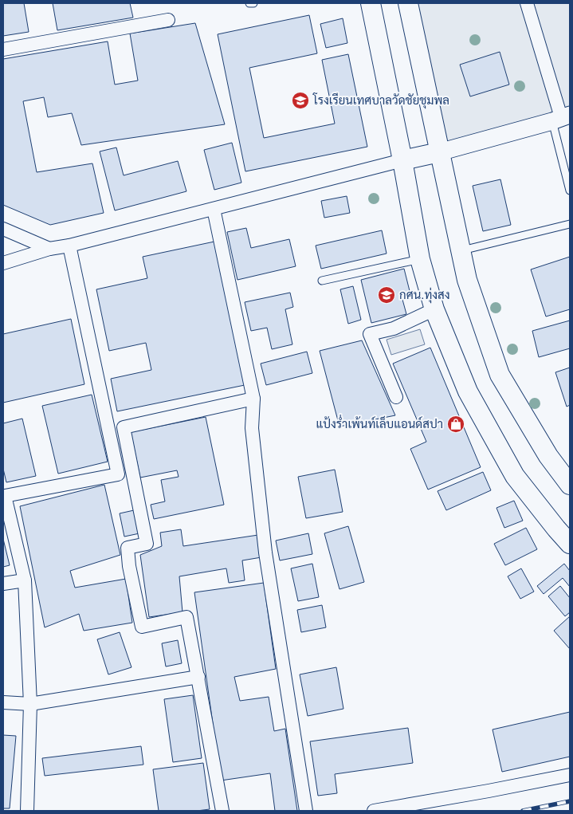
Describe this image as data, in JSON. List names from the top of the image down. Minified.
{"places":{"school or university":["โรงเรียนเทศบาลวัดชัยชุมพล","กศน.ทุ่งสง"],"shop":["แป้งร่ำเพ้นท์เล็บแอนด์สปา"]}}
